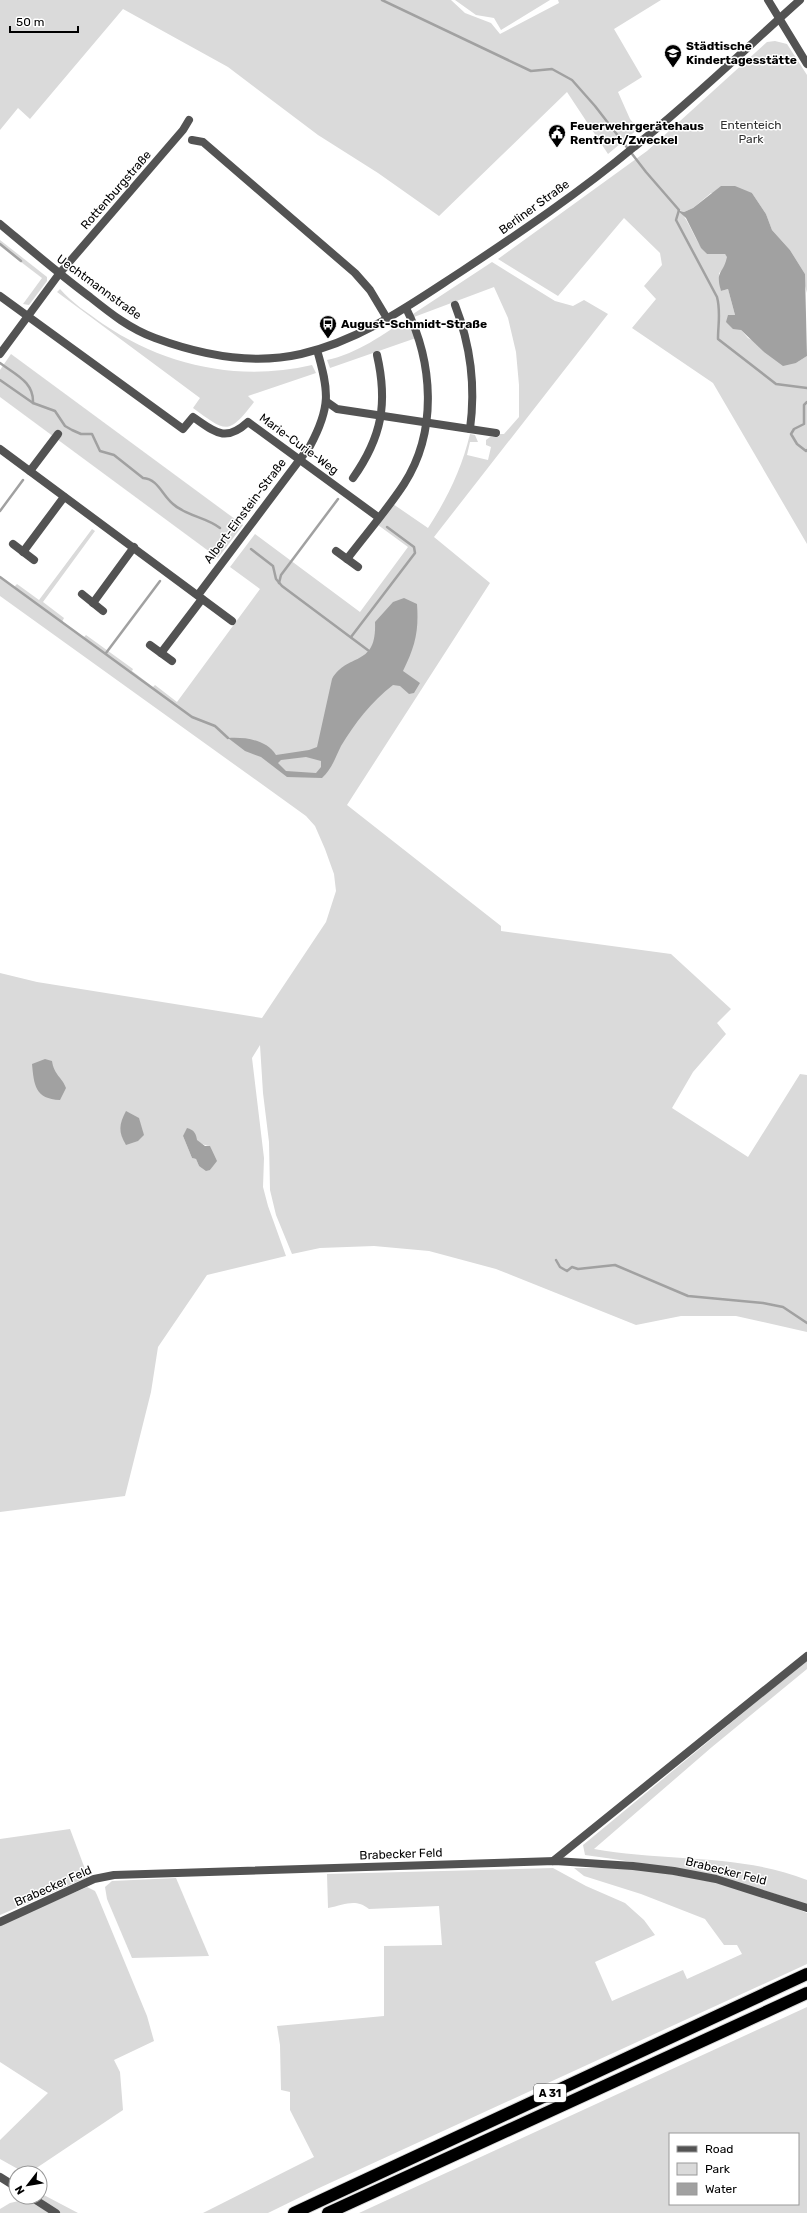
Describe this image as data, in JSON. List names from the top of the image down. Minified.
{"streets":{"highway":["A 31"],"street":["Rottenburgstraße","Berliner Straße","Uechtmannstraße","Marie-Curie-Weg","Albert-Einstein-Straße","Brabecker Feld"]},"crossings":[["Rottenburgstraße","Uechtmannstraße"],["Berliner Straße","Uechtmannstraße"],["Berliner Straße","Albert-Einstein-Straße"],["Marie-Curie-Weg","Albert-Einstein-Straße"]],"parks":["Ententeich Park"],"places":{"school or university":["Städtische Kindertagesstätte"],"public building":["Feuerwehrgerätehaus Rentfort/Zweckel"],"bus stop":["August-Schmidt-Straße"]},"legend":["Road","Park","Water"],"scale_bar":"50 m","north":"bottom left"}
